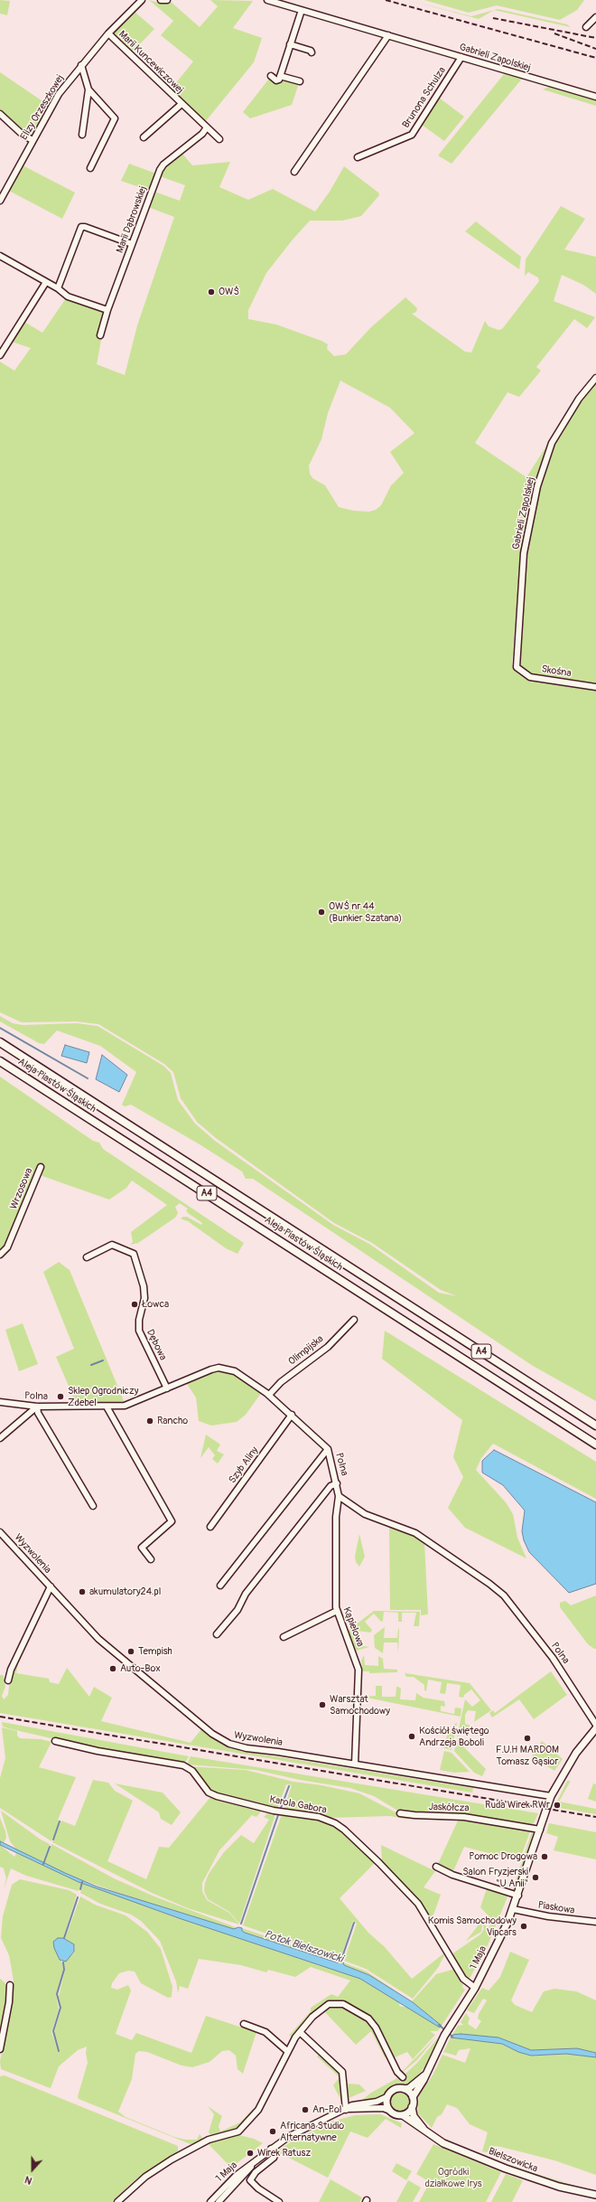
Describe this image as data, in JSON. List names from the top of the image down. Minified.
{"streets":{"highway":["Aleja Piastów Śląskich","A4"],"main road":["1 Maja","Bielszowicka"],"street":["Gabrieli Zapolskiej","Marii Kuncewiczowej","Brunona Schulza","Elizy Orzeszkowej","Marii Dąbrowskiej","Skośna","Wrzosowa","Dębowa","Olimpijska","Polna","Szyb Aliny","Wyzwolenia","Kąpielowa","Karola Gabora","Jaskółcza","Piaskowa"]},"crossings":[["Gabrieli Zapolskiej","Brunona Schulza"],["Gabrieli Zapolskiej","Skośna"],["Marii Kuncewiczowej","Elizy Orzeszkowej"],["Marii Kuncewiczowej","Marii Dąbrowskiej"],["Dębowa","Polna"],["Olimpijska","Polna"],["Polna","Szyb Aliny"],["Polna","Kąpielowa"],["Wyzwolenia","Kąpielowa"],["Wyzwolenia","1 Maja"],["Karola Gabora","1 Maja"],["Jaskółcza","1 Maja"],["Piaskowa","1 Maja"],["1 Maja","Bielszowicka"]],"water":["Potok Bielszowicki"],"parks":["Ogródki działkowe Irys"],"places":["OWŚ","OWŚ nr 44 (Bunkier Szatana)","Łowca","Sklep Ogrodniczy Zdebel","Rancho","akumulatory24.pl","Tempish","Auto-Box","Warsztat Samochodowy","Kościół świętego Andrzeja Boboli","F.U.H MARDOM Tomasz Gąsior","Ruda Wirek RWr","Pomoc Drogowa","Salon Fryzjerski \"U Anii\"","Komis Samochodowy Vipcars","An-Pol","Africana Studio Alternatywne","Wirek Ratusz"],"north":"bottom"}
